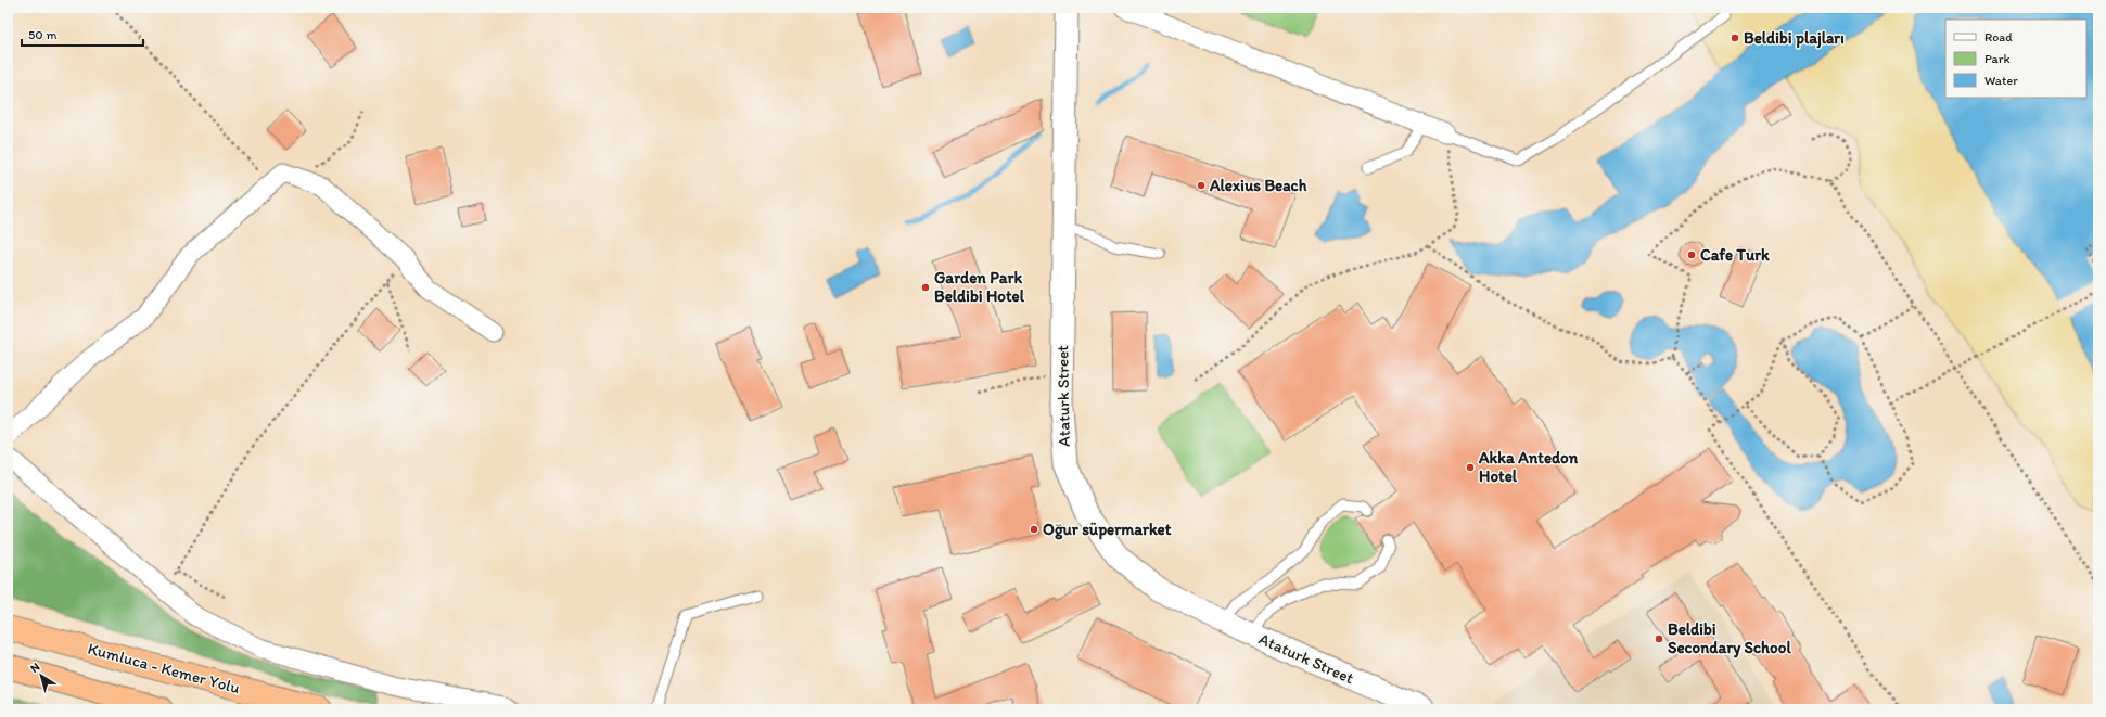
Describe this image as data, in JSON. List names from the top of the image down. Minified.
{"streets":{"highway":["Kumluca - Kemer Yolu"],"street":["Ataturk Street"]},"places":["Beldibi plajları","Alexius Beach","Cafe Turk","Garden Park Beldibi Hotel","Akka Antedon Hotel","Oğur süpermarket","Beldibi Secondary School"],"legend":["Road","Park","Water"],"scale_bar":"50 m","north":"top left"}
